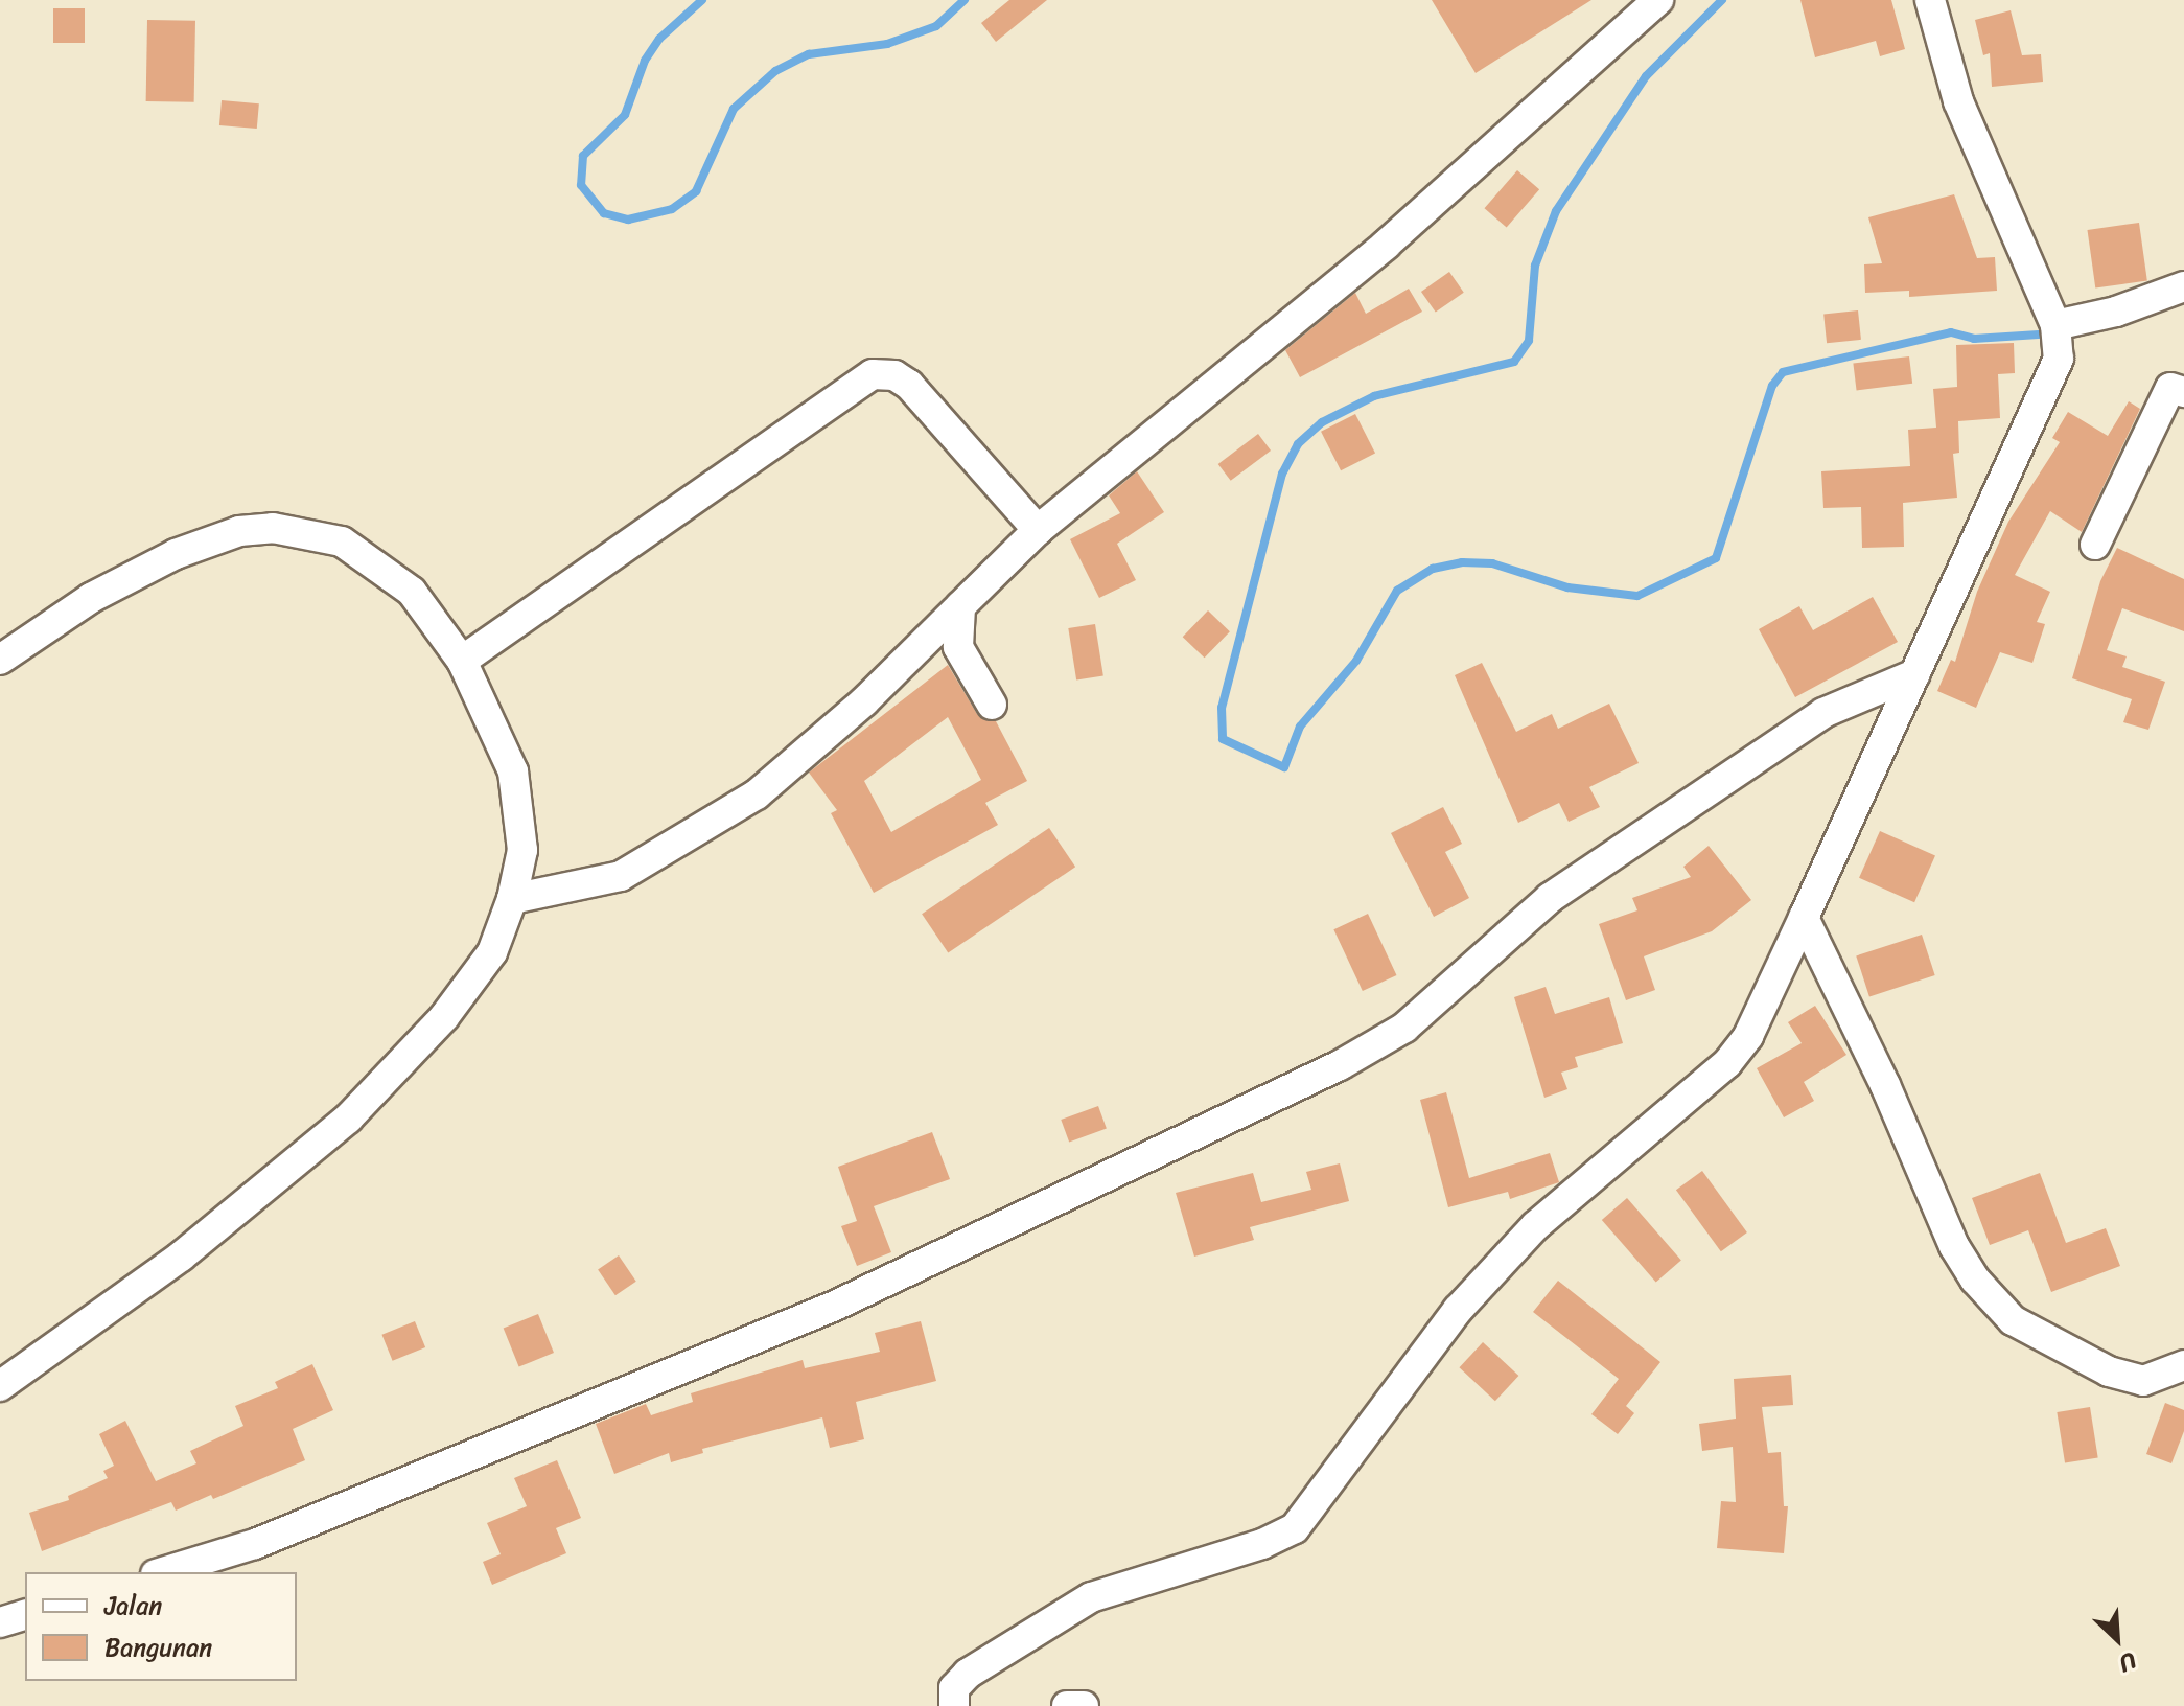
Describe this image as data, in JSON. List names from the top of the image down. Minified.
{"legend":["Jalan","Bangunan"],"north":"bottom right"}
